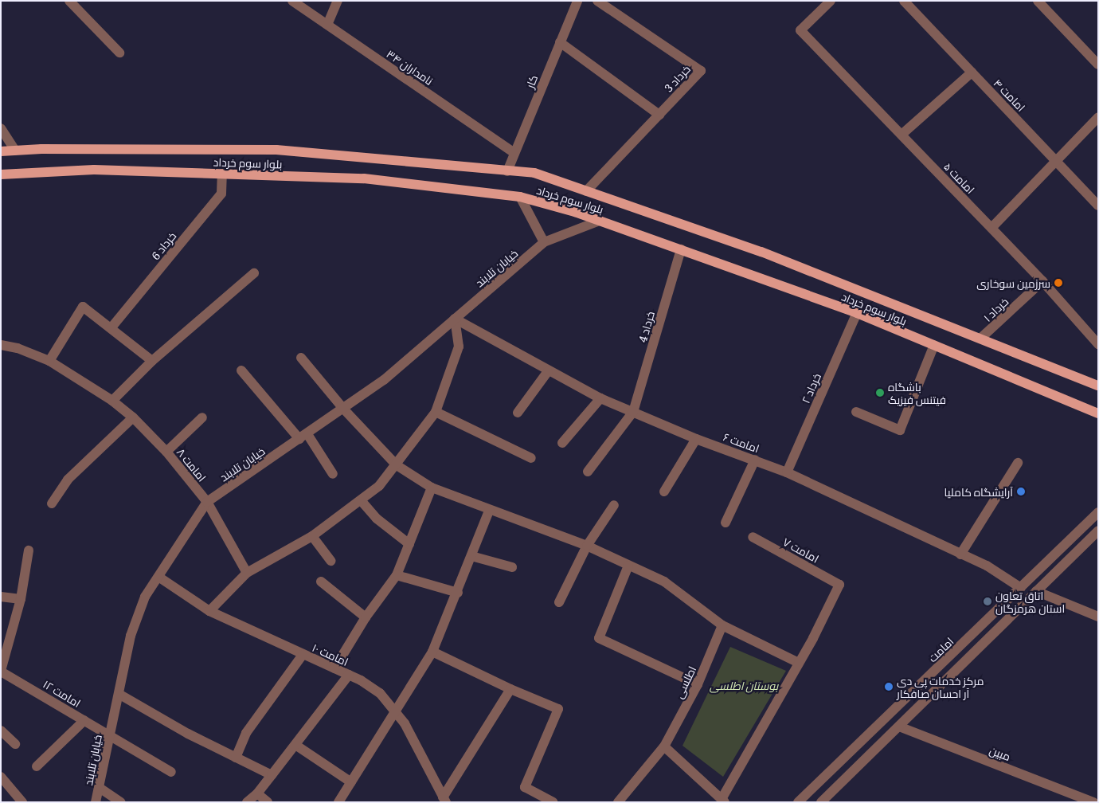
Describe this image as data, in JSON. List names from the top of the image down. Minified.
{"streets":{"main road":["بلوار سوم خرداد"],"street":["نامداران ۳۴","خرداد 3","کار","امامت ۴","امامت ۵","خرداد 6","خیابان تلابند","خرداد ۱","خرداد 4","خرداد ۲","امامت ۶","امامت ۸","امامت ۷","امامت","امامت ۱۰","اطلسی","امامت ۱۲","مبین"]},"crossings":[["نامداران ۳۴","کار"],["خرداد 3","بلوار سوم خرداد"],["کار","بلوار سوم خرداد"],["بلوار سوم خرداد","خرداد 6"],["بلوار سوم خرداد","خیابان تلابند"],["بلوار سوم خرداد","خرداد ۱"],["بلوار سوم خرداد","خرداد 4"],["بلوار سوم خرداد","خرداد ۲"],["امامت ۵","خرداد ۱"],["خیابان تلابند","امامت ۶"],["خیابان تلابند","امامت ۸"],["خیابان تلابند","امامت ۱۰"],["خیابان تلابند","امامت ۱۲"],["خرداد 4","امامت ۶"],["خرداد ۲","امامت ۶"],["امامت ۶","امامت"]],"parks":["بوستان اطلسی"],"places":["سرزمین سوخاری","باشگاه فیتنس فیزیک","آرایشگاه کاملیا","اتاق تعاون استان هرمزگان","مرکز خدمات پی دی آر احسان صافکار"]}
